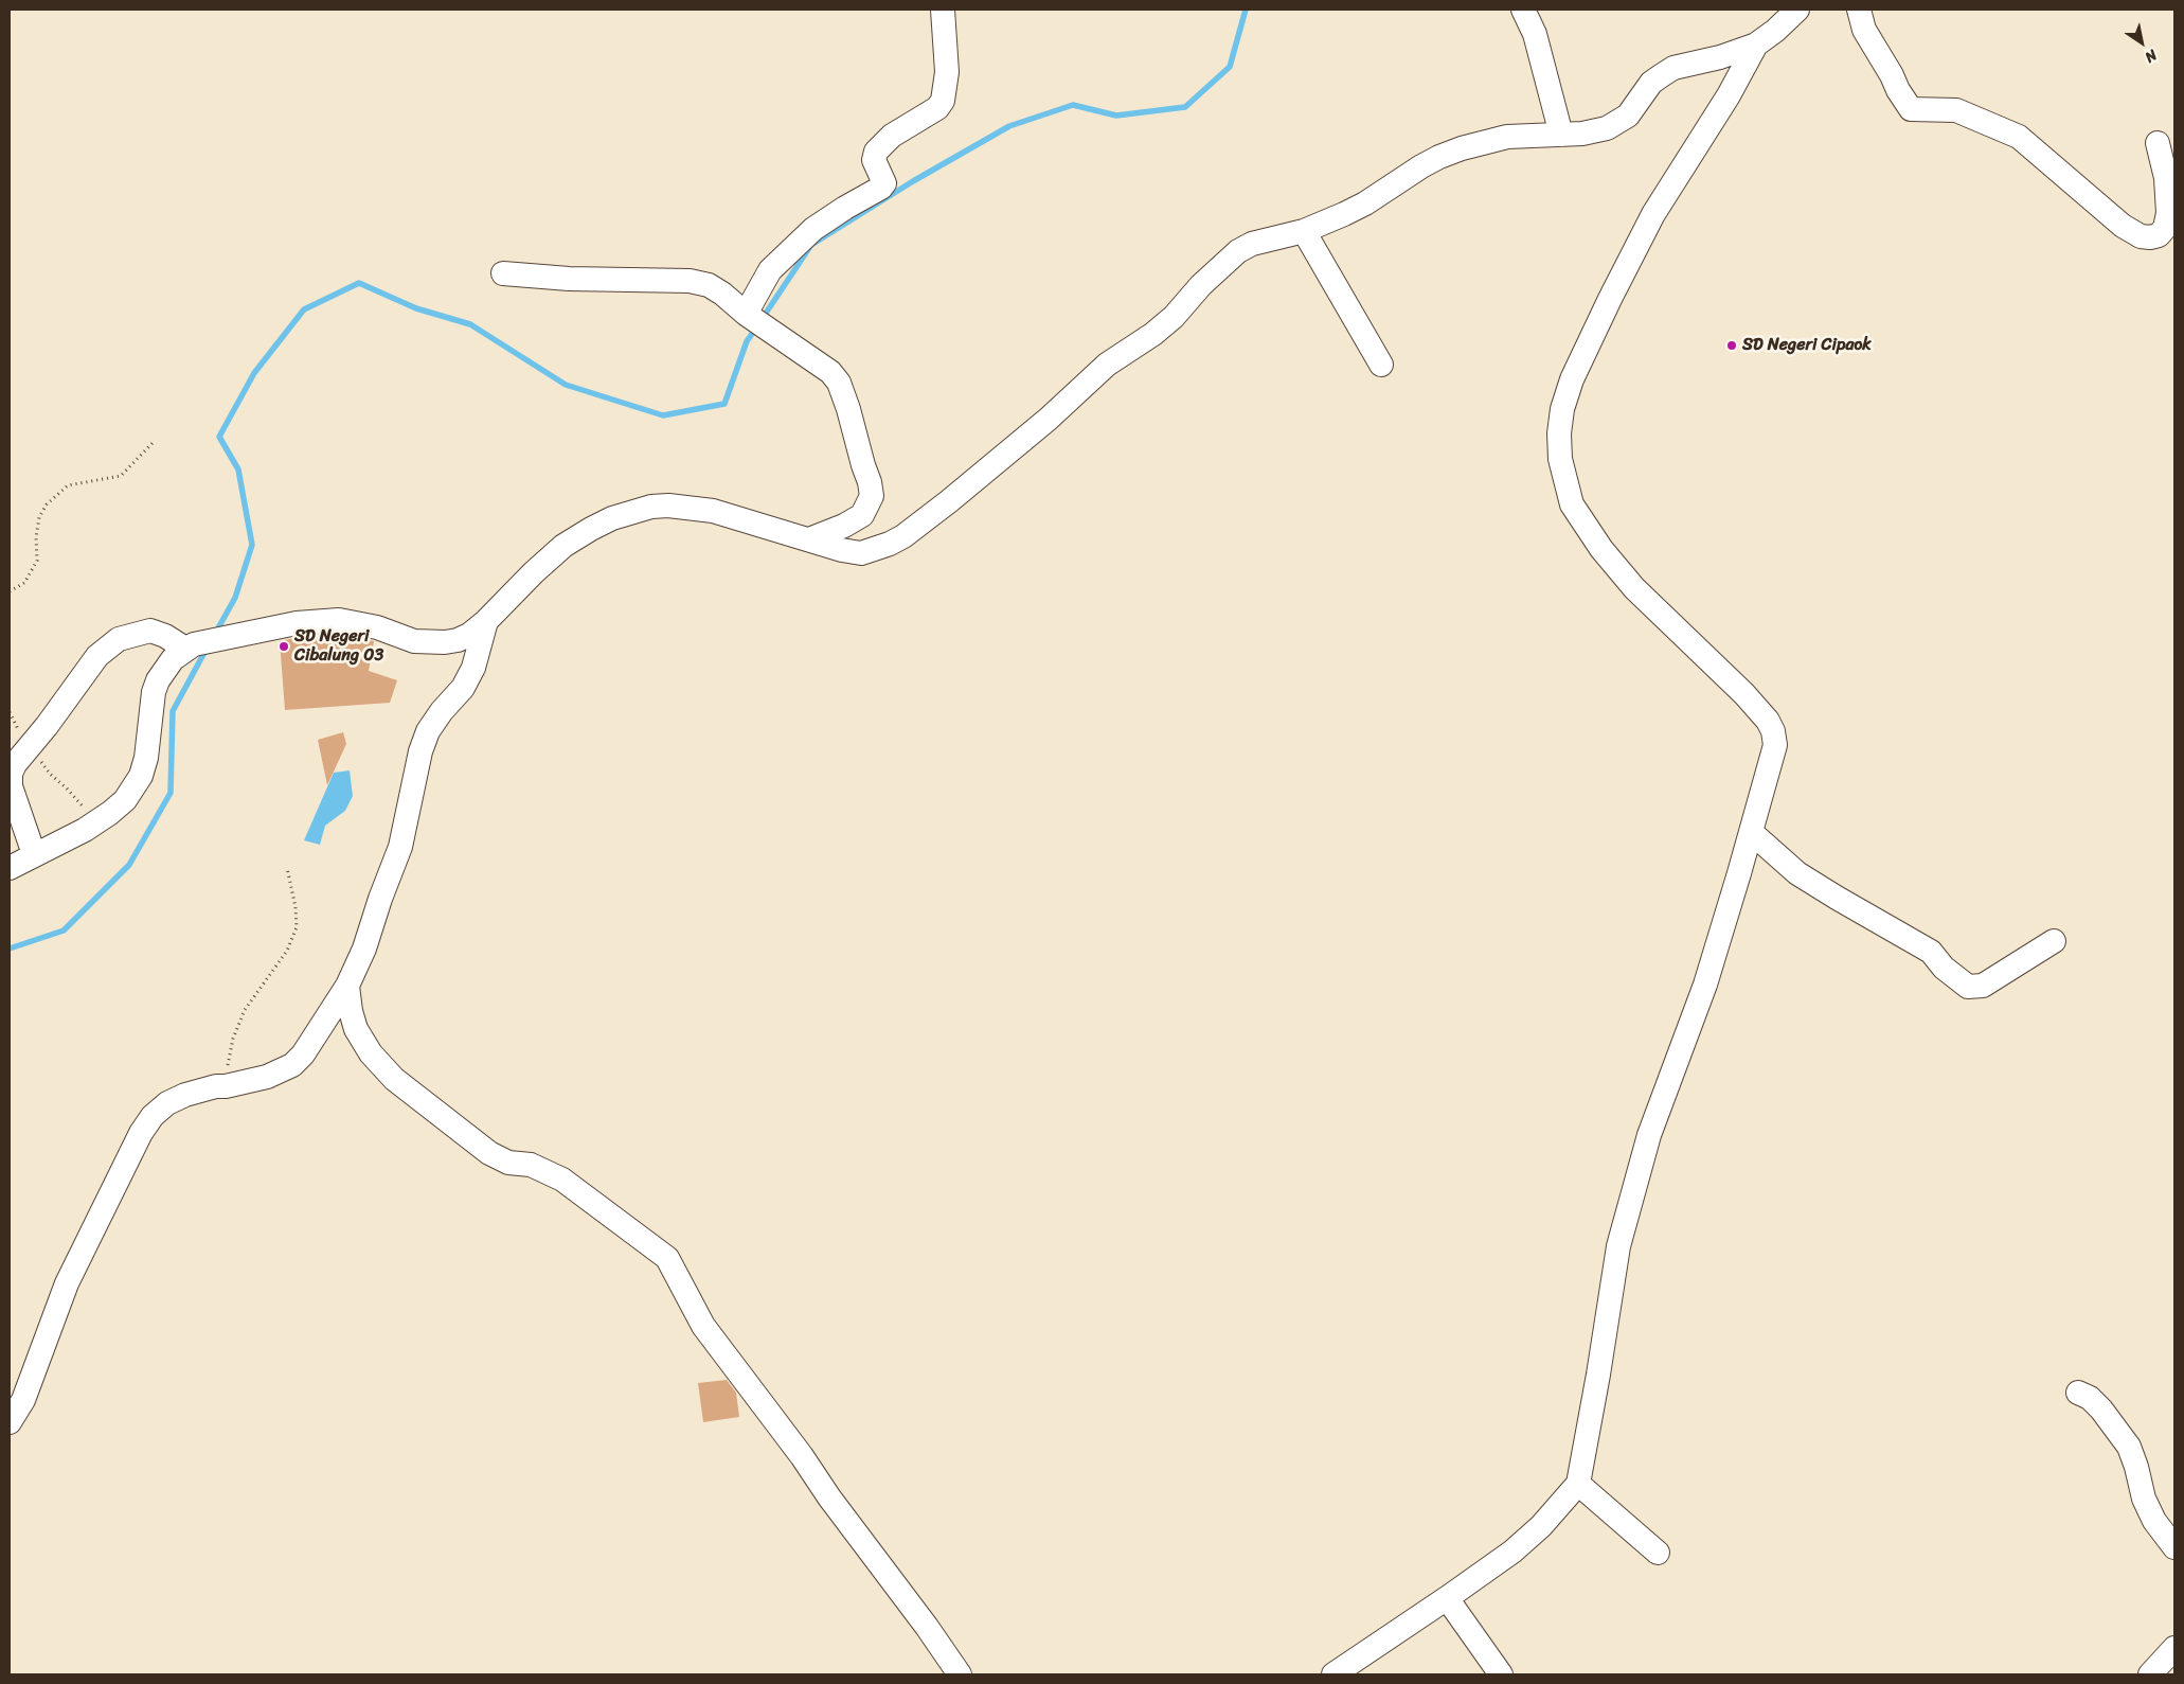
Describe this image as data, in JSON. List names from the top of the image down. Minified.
{"places":["SD Negeri Cipaok","SD Negeri Cibalung 03"],"north":"bottom right"}
